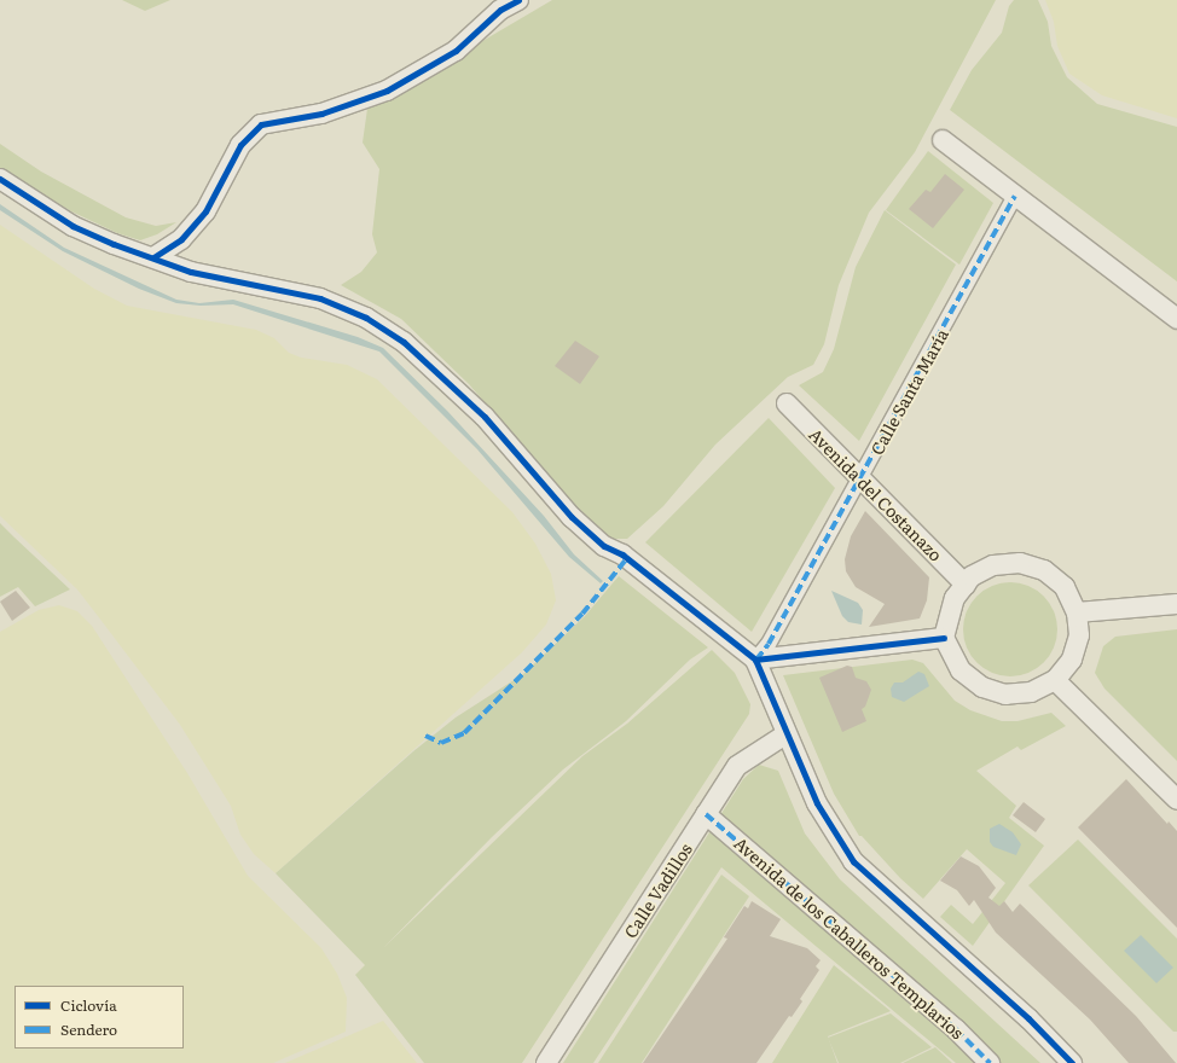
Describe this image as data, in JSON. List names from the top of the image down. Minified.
{"streets":{"street":["Calle Santa María","Avenida del Costanazo","Calle Vadillos","Avenida de los Caballeros Templarios"]},"crossings":[["Calle Santa María","Avenida del Costanazo"],["Calle Vadillos","Avenida de los Caballeros Templarios"]],"legend":["Ciclovía","Sendero"]}
